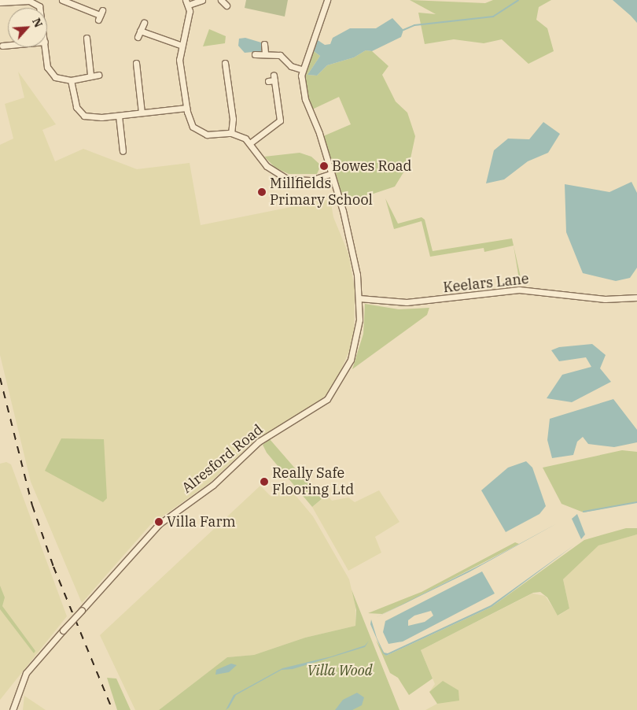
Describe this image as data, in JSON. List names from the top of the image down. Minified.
{"streets":{"street":["Keelars Lane","Alresford Road"]},"crossings":[["Keelars Lane","Alresford Road"]],"parks":["Villa Wood"],"places":["Bowes Road","Millfields Primary School","Really Safe Flooring Ltd","Villa Farm"],"north":"top right"}
